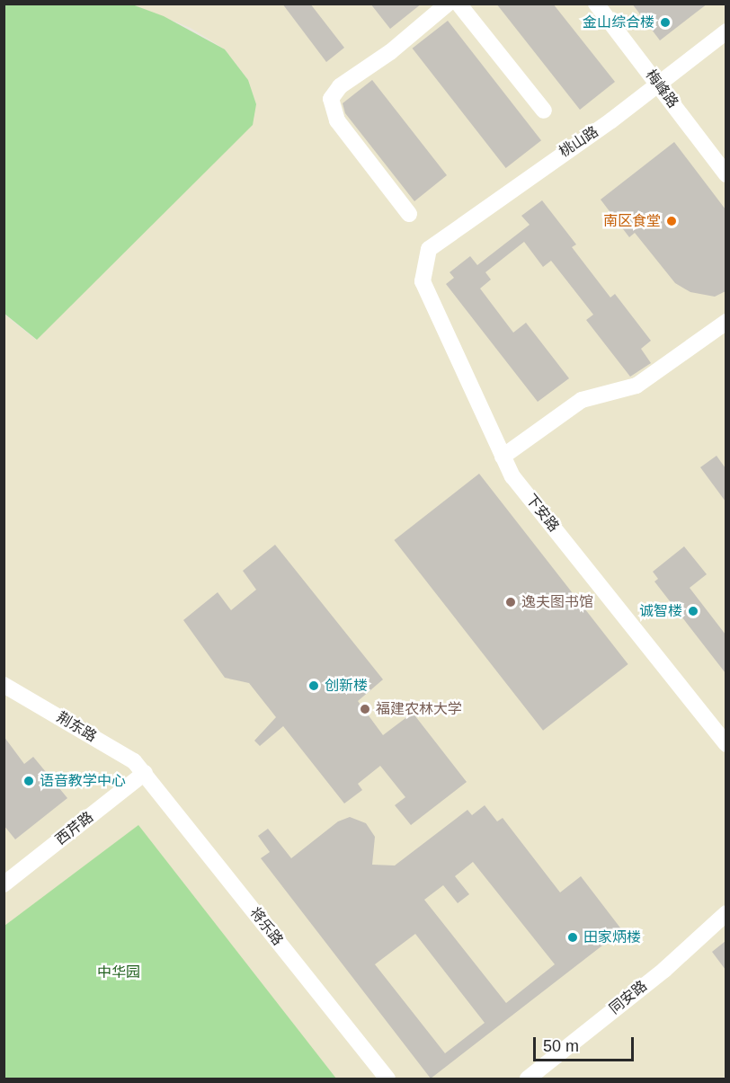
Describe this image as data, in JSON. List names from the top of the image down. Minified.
{"streets":{"street":["梅峰路","桃山路","下安路","荆东路","西芹路","将乐路","同安路"]},"crossings":[["梅峰路","桃山路"],["桃山路","下安路"],["荆东路","西芹路"],["荆东路","将乐路"],["西芹路","将乐路"]],"parks":["中华园"],"places":["金山综合楼","南区食堂","逸夫图书馆","诚智楼","创新楼","福建农林大学","语音教学中心","田家炳楼"],"scale_bar":"50 m"}
